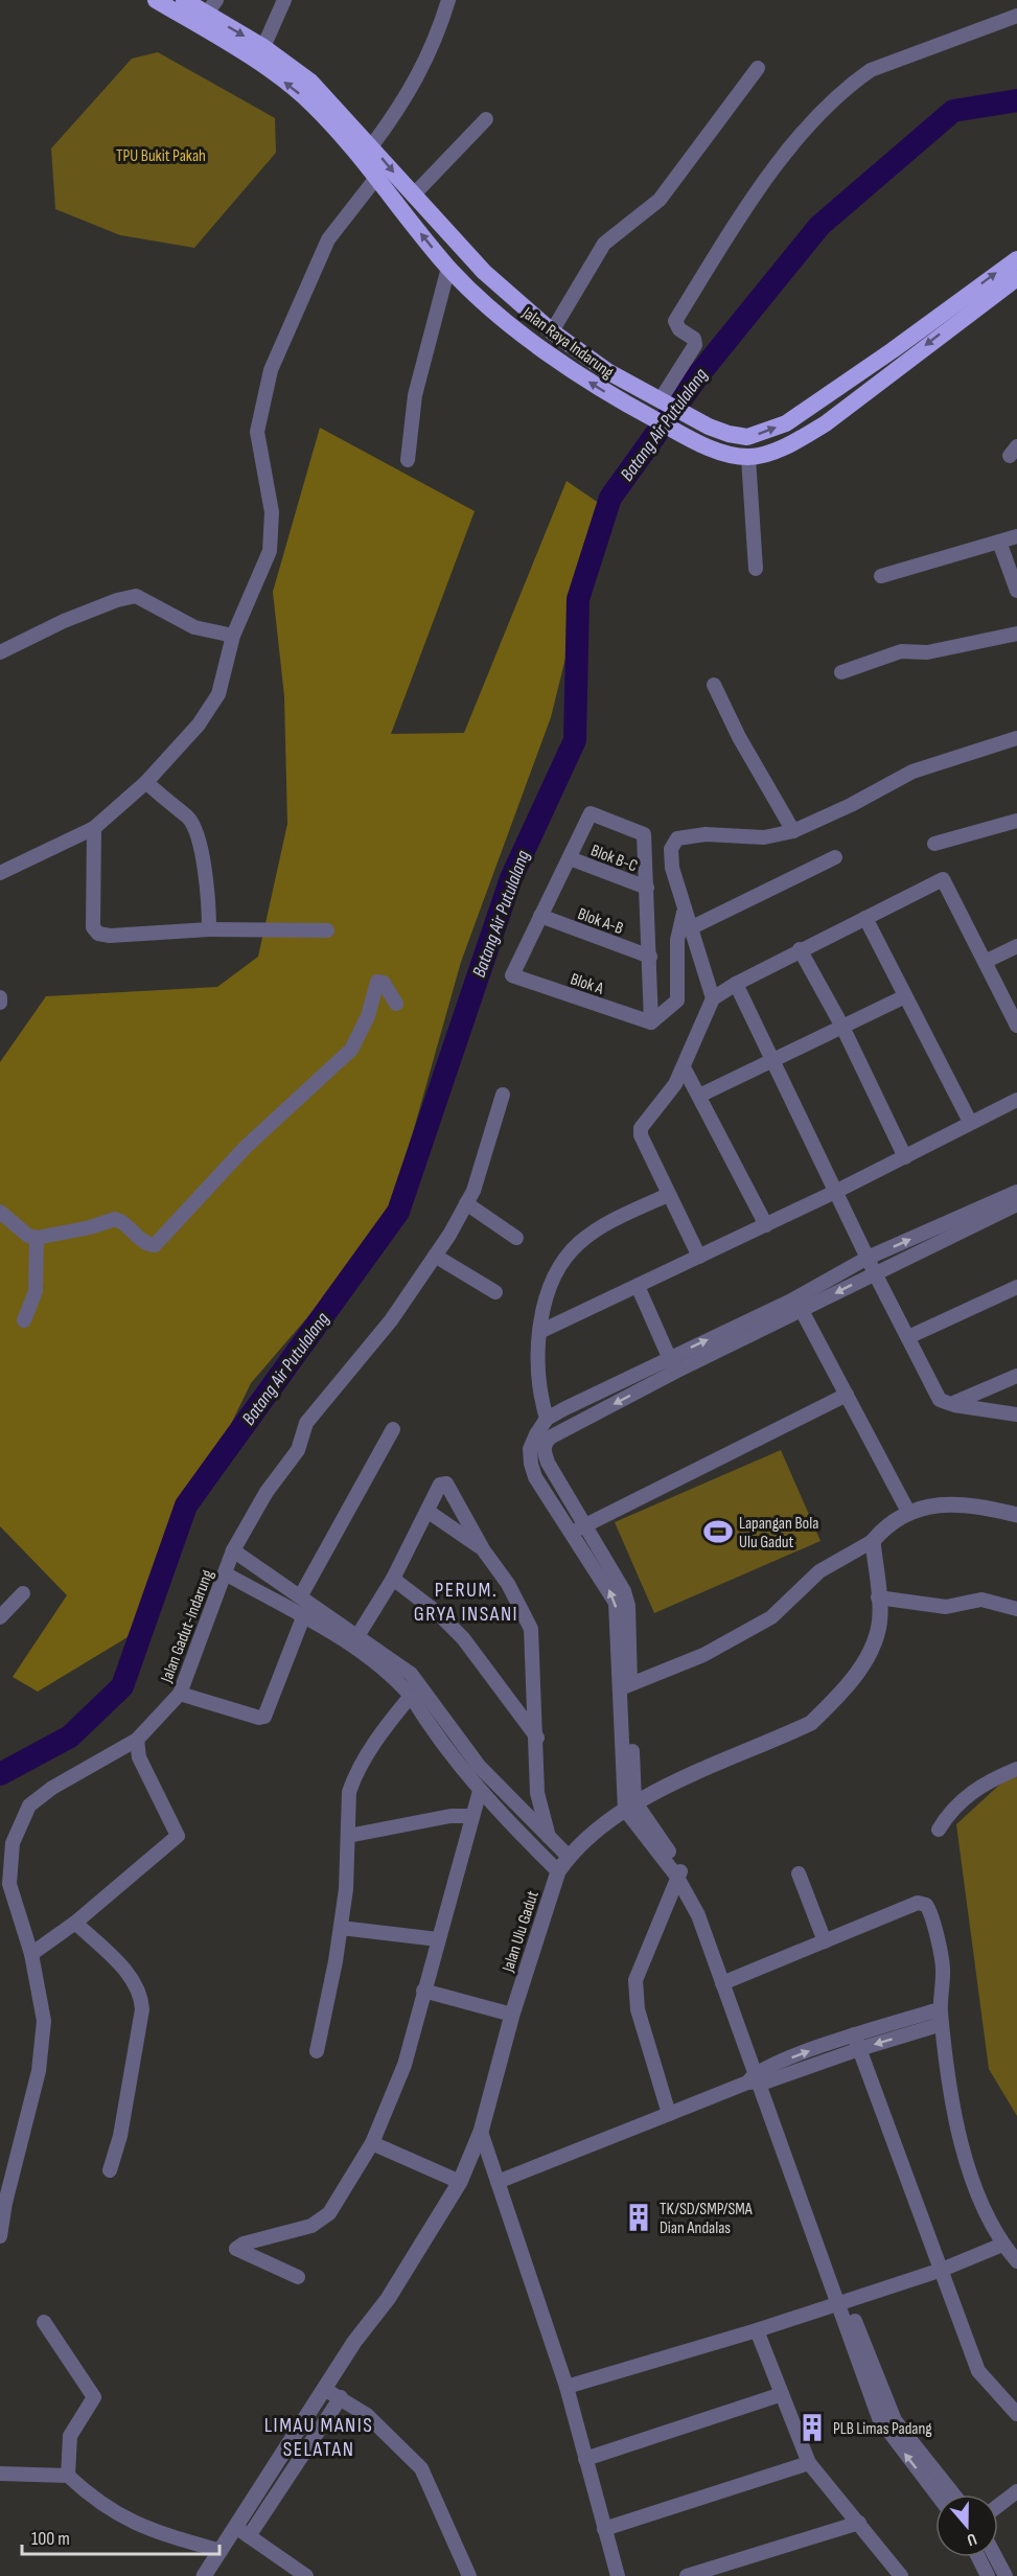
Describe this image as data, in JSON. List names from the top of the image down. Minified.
{"streets":{"highway":["Jalan Raya Indarung"],"street":["Blok B-C","Blok A-B","Blok A","Jalan Gadut-Indarung","Jalan Ulu Gadut"]},"crossings":[["Blok A-B","Blok A"]],"districts":["PERUM. GRYA INSANI","LIMAU MANIS SELATAN"],"water":["Batang Air Putulalang"],"parks":["TPU Bukit Pakah"],"places":{"sports":["Lapangan Bola Ulu Gadut"],"building":["TK/SD/SMP/SMA Dian Andalas","PLB Limas Padang"]},"scale_bar":"100 m","north":"bottom"}
